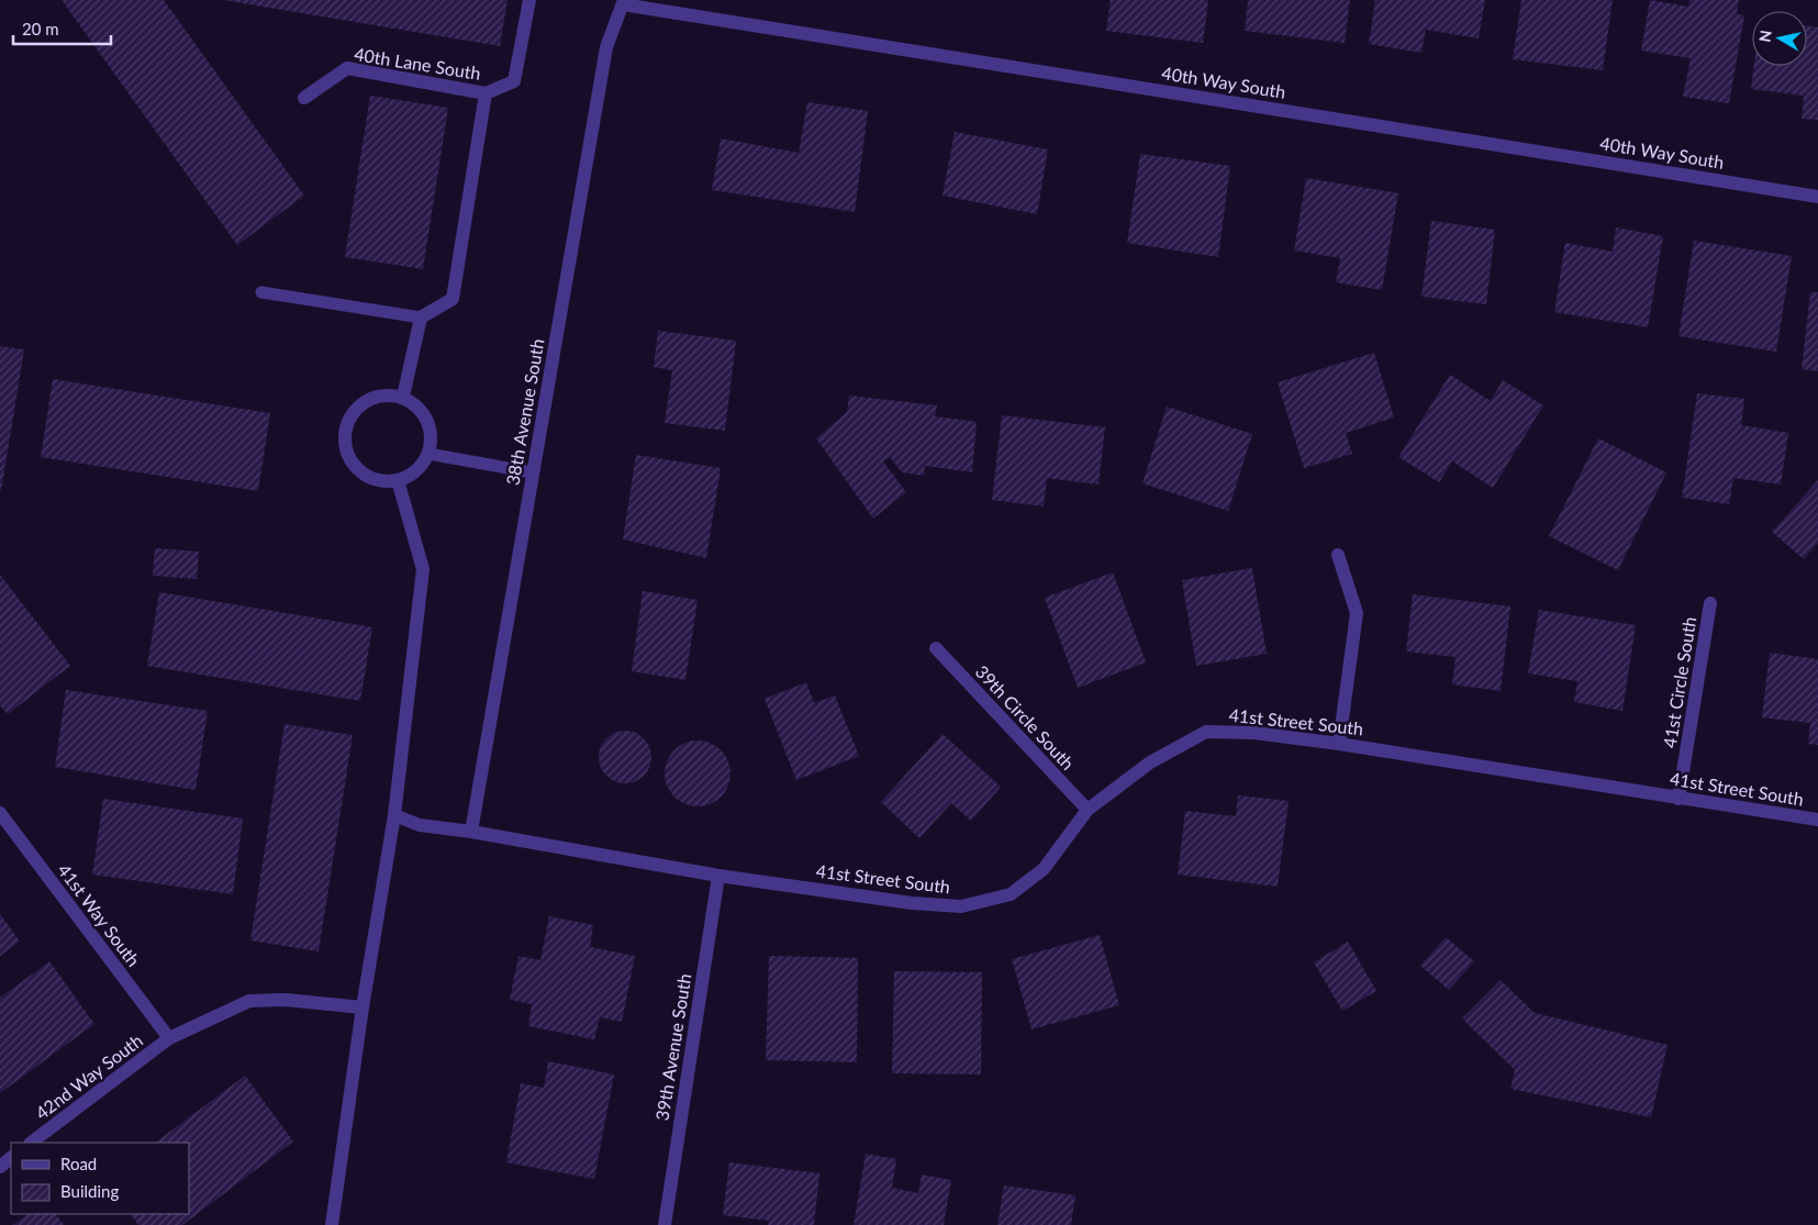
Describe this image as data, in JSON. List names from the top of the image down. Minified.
{"streets":{"street":["40th Lane South","40th Way South","38th Avenue South","41st Circle South","39th Circle South","41st Street South","41st Way South","39th Avenue South","42nd Way South"]},"crossings":[["40th Way South","38th Avenue South"],["38th Avenue South","41st Street South"],["41st Circle South","41st Street South"],["39th Circle South","41st Street South"],["41st Street South","39th Avenue South"],["41st Way South","42nd Way South"]],"legend":["Road","Building"],"scale_bar":"20 m","north":"left"}
